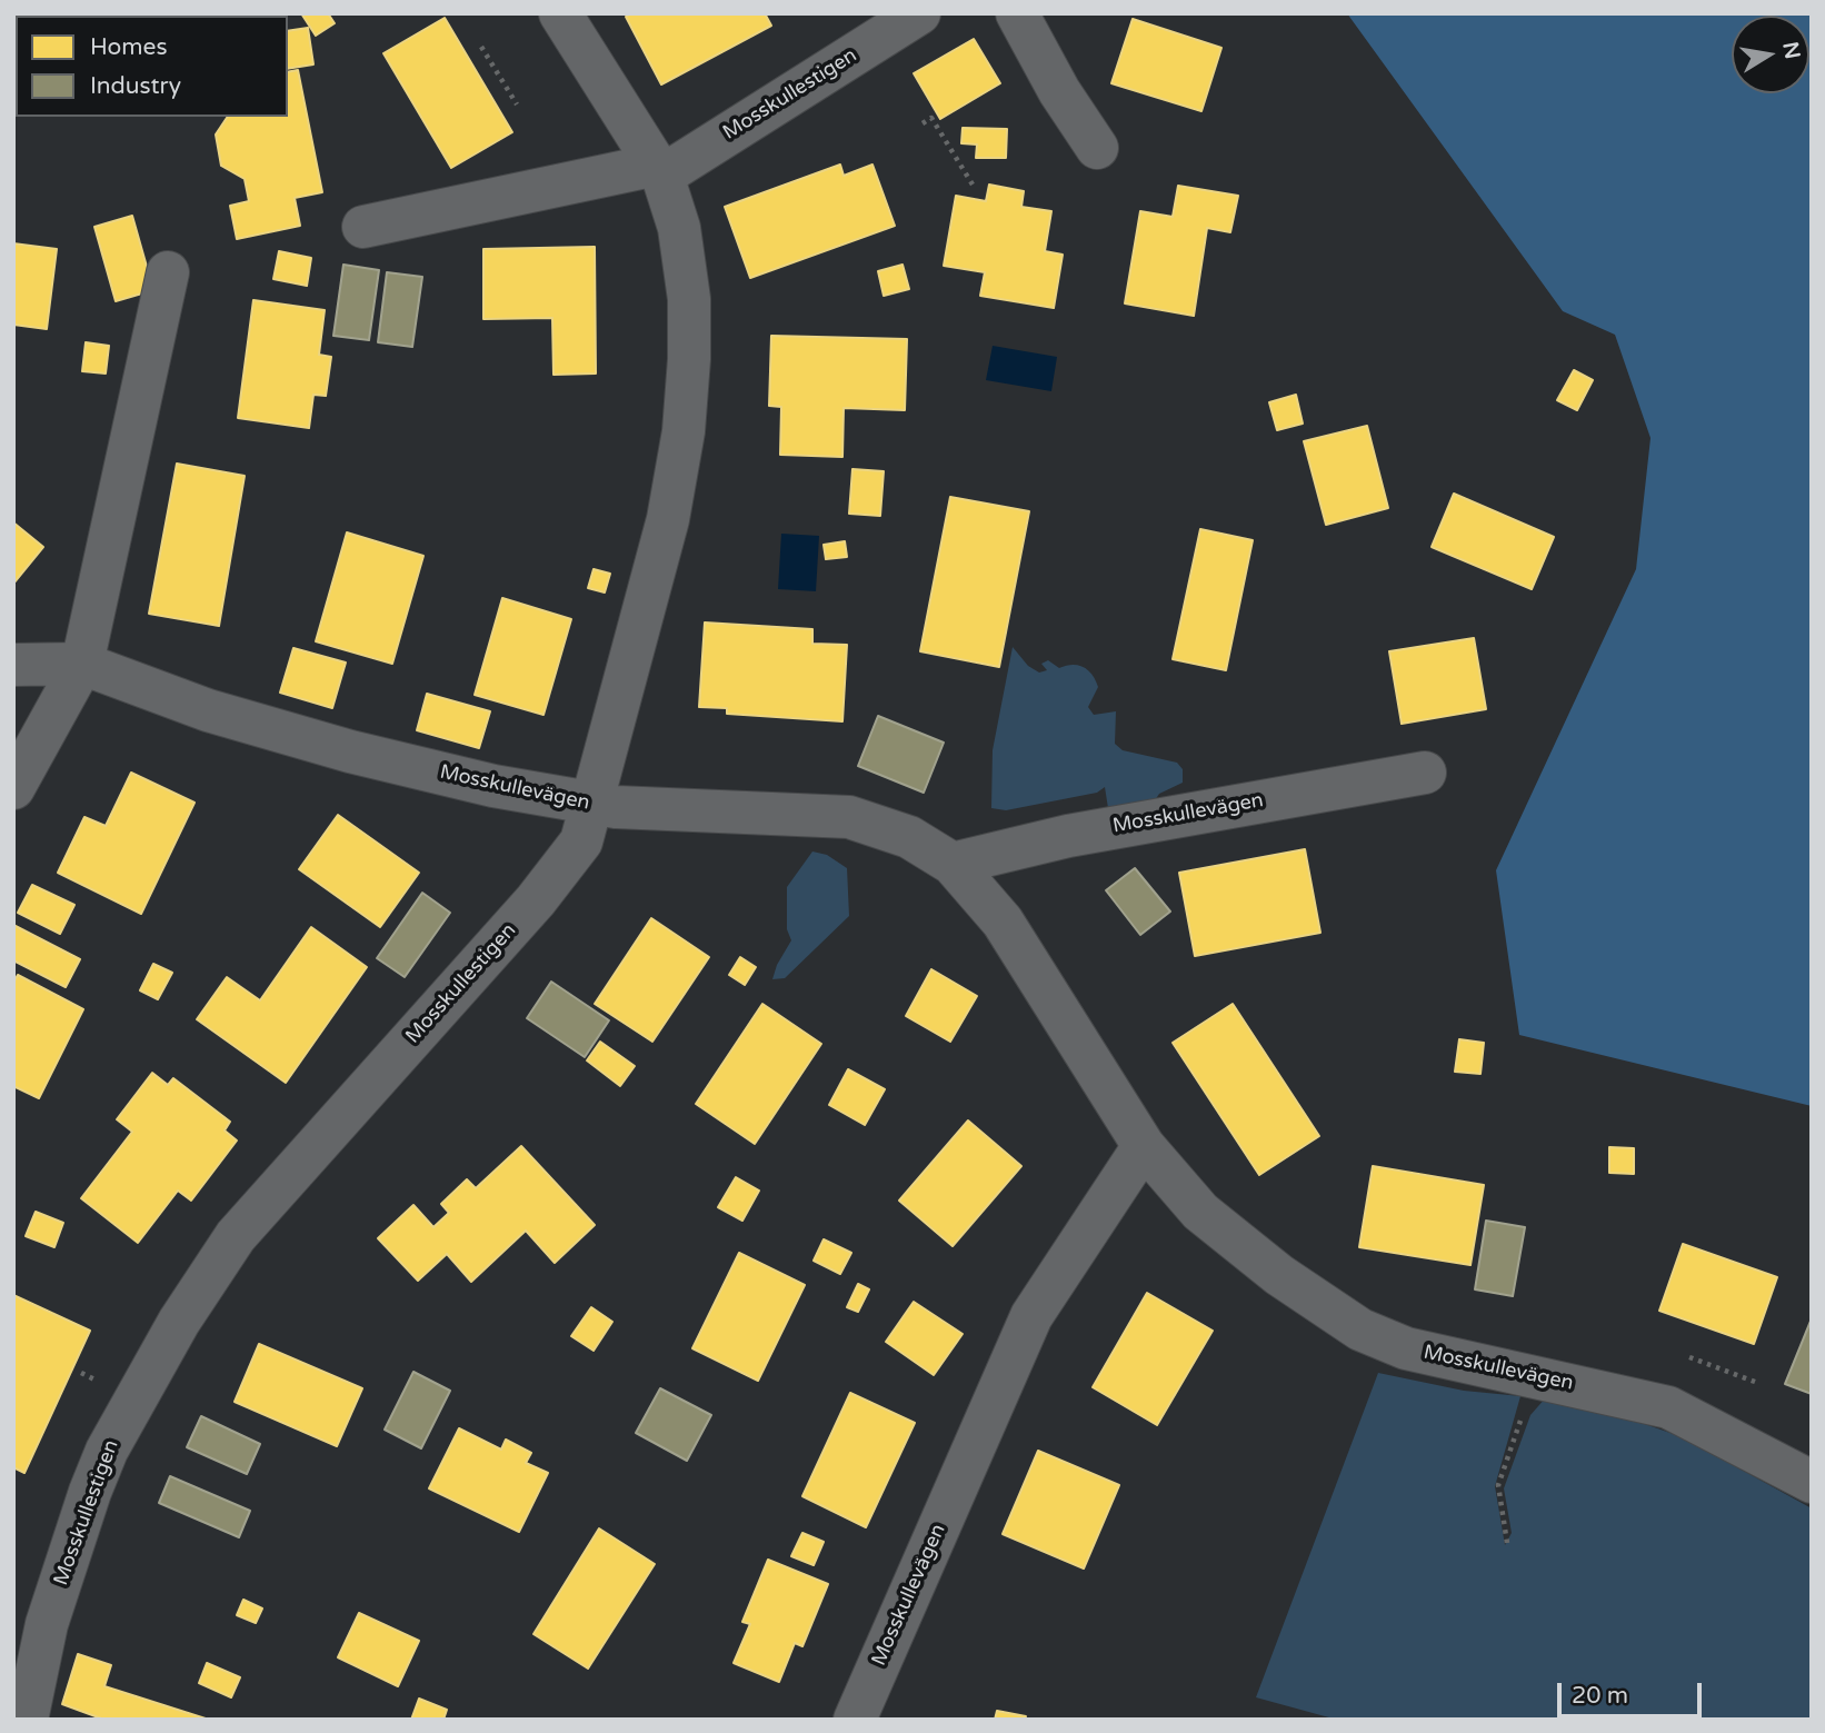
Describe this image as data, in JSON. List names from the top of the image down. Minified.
{"streets":{"street":["Mosskullestigen","Mosskullevägen"]},"crossings":[["Mosskullestigen","Mosskullevägen"]],"legend":["Homes","Industry"],"scale_bar":"20 m","north":"right"}
